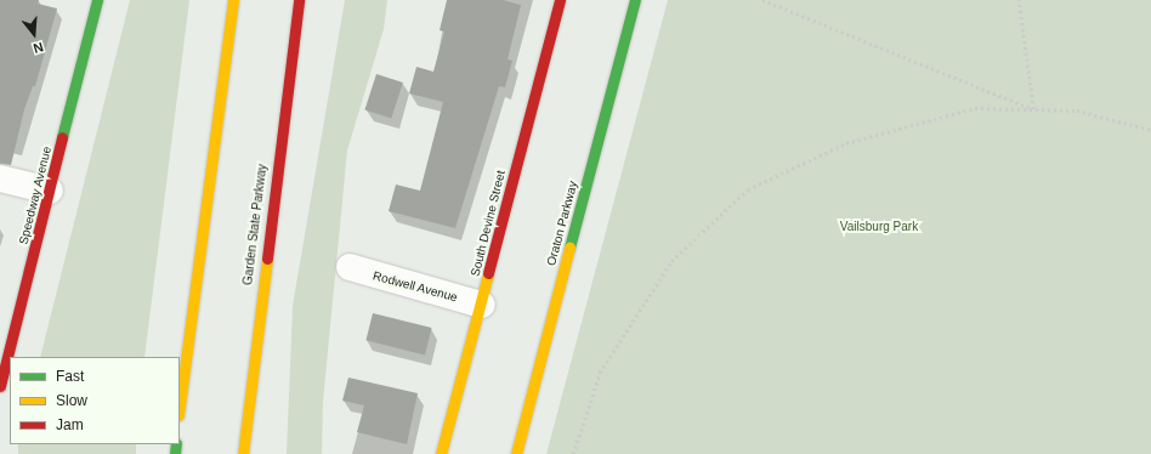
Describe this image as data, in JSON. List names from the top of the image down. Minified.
{"streets":{"main road":["Speedway Avenue","South Devine Street","Oraton Parkway","Garden State Parkway"],"street":["Rodwell Avenue"]},"crossings":[["South Devine Street","Rodwell Avenue"]],"parks":["Vailsburg Park"],"legend":["Fast","Slow","Jam"],"north":"bottom"}
